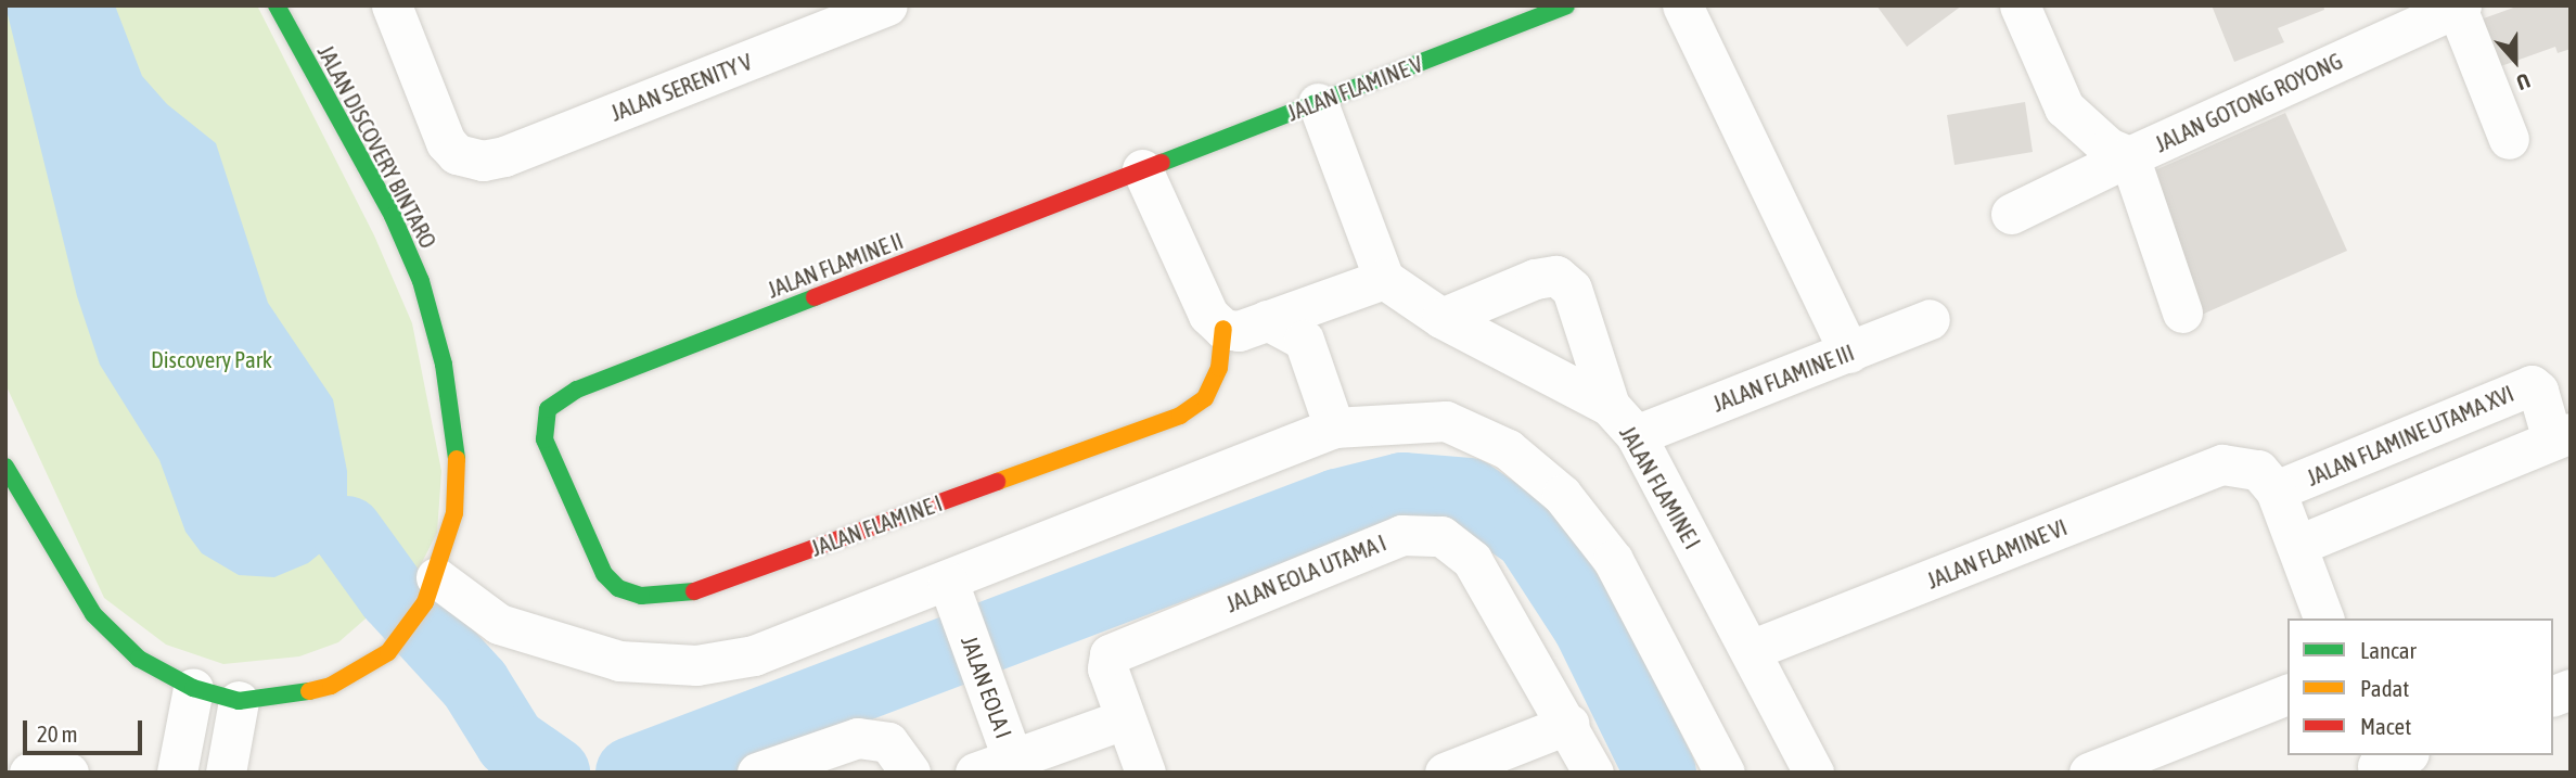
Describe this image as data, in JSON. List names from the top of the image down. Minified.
{"streets":{"street":["JALAN SERENITY V","JALAN FLAMINE V","JALAN GOTONG ROYONG","JALAN DISCOVERY BINTARO","JALAN FLAMINE II","JALAN FLAMINE III","JALAN FLAMINE UTAMA XVI","JALAN FLAMINE I","JALAN FLAMINE VI","JALAN EOLA UTAMA I","JALAN EOLA I"]},"crossings":[["JALAN FLAMINE V","JALAN FLAMINE II"],["JALAN FLAMINE II","JALAN FLAMINE I"],["JALAN FLAMINE III","JALAN FLAMINE I"],["JALAN FLAMINE UTAMA XVI","JALAN FLAMINE VI"],["JALAN FLAMINE I","JALAN FLAMINE VI"],["JALAN EOLA UTAMA I","JALAN EOLA I"]],"parks":["Discovery Park"],"legend":["Lancar","Padat","Macet"],"scale_bar":"20 m","north":"bottom"}
